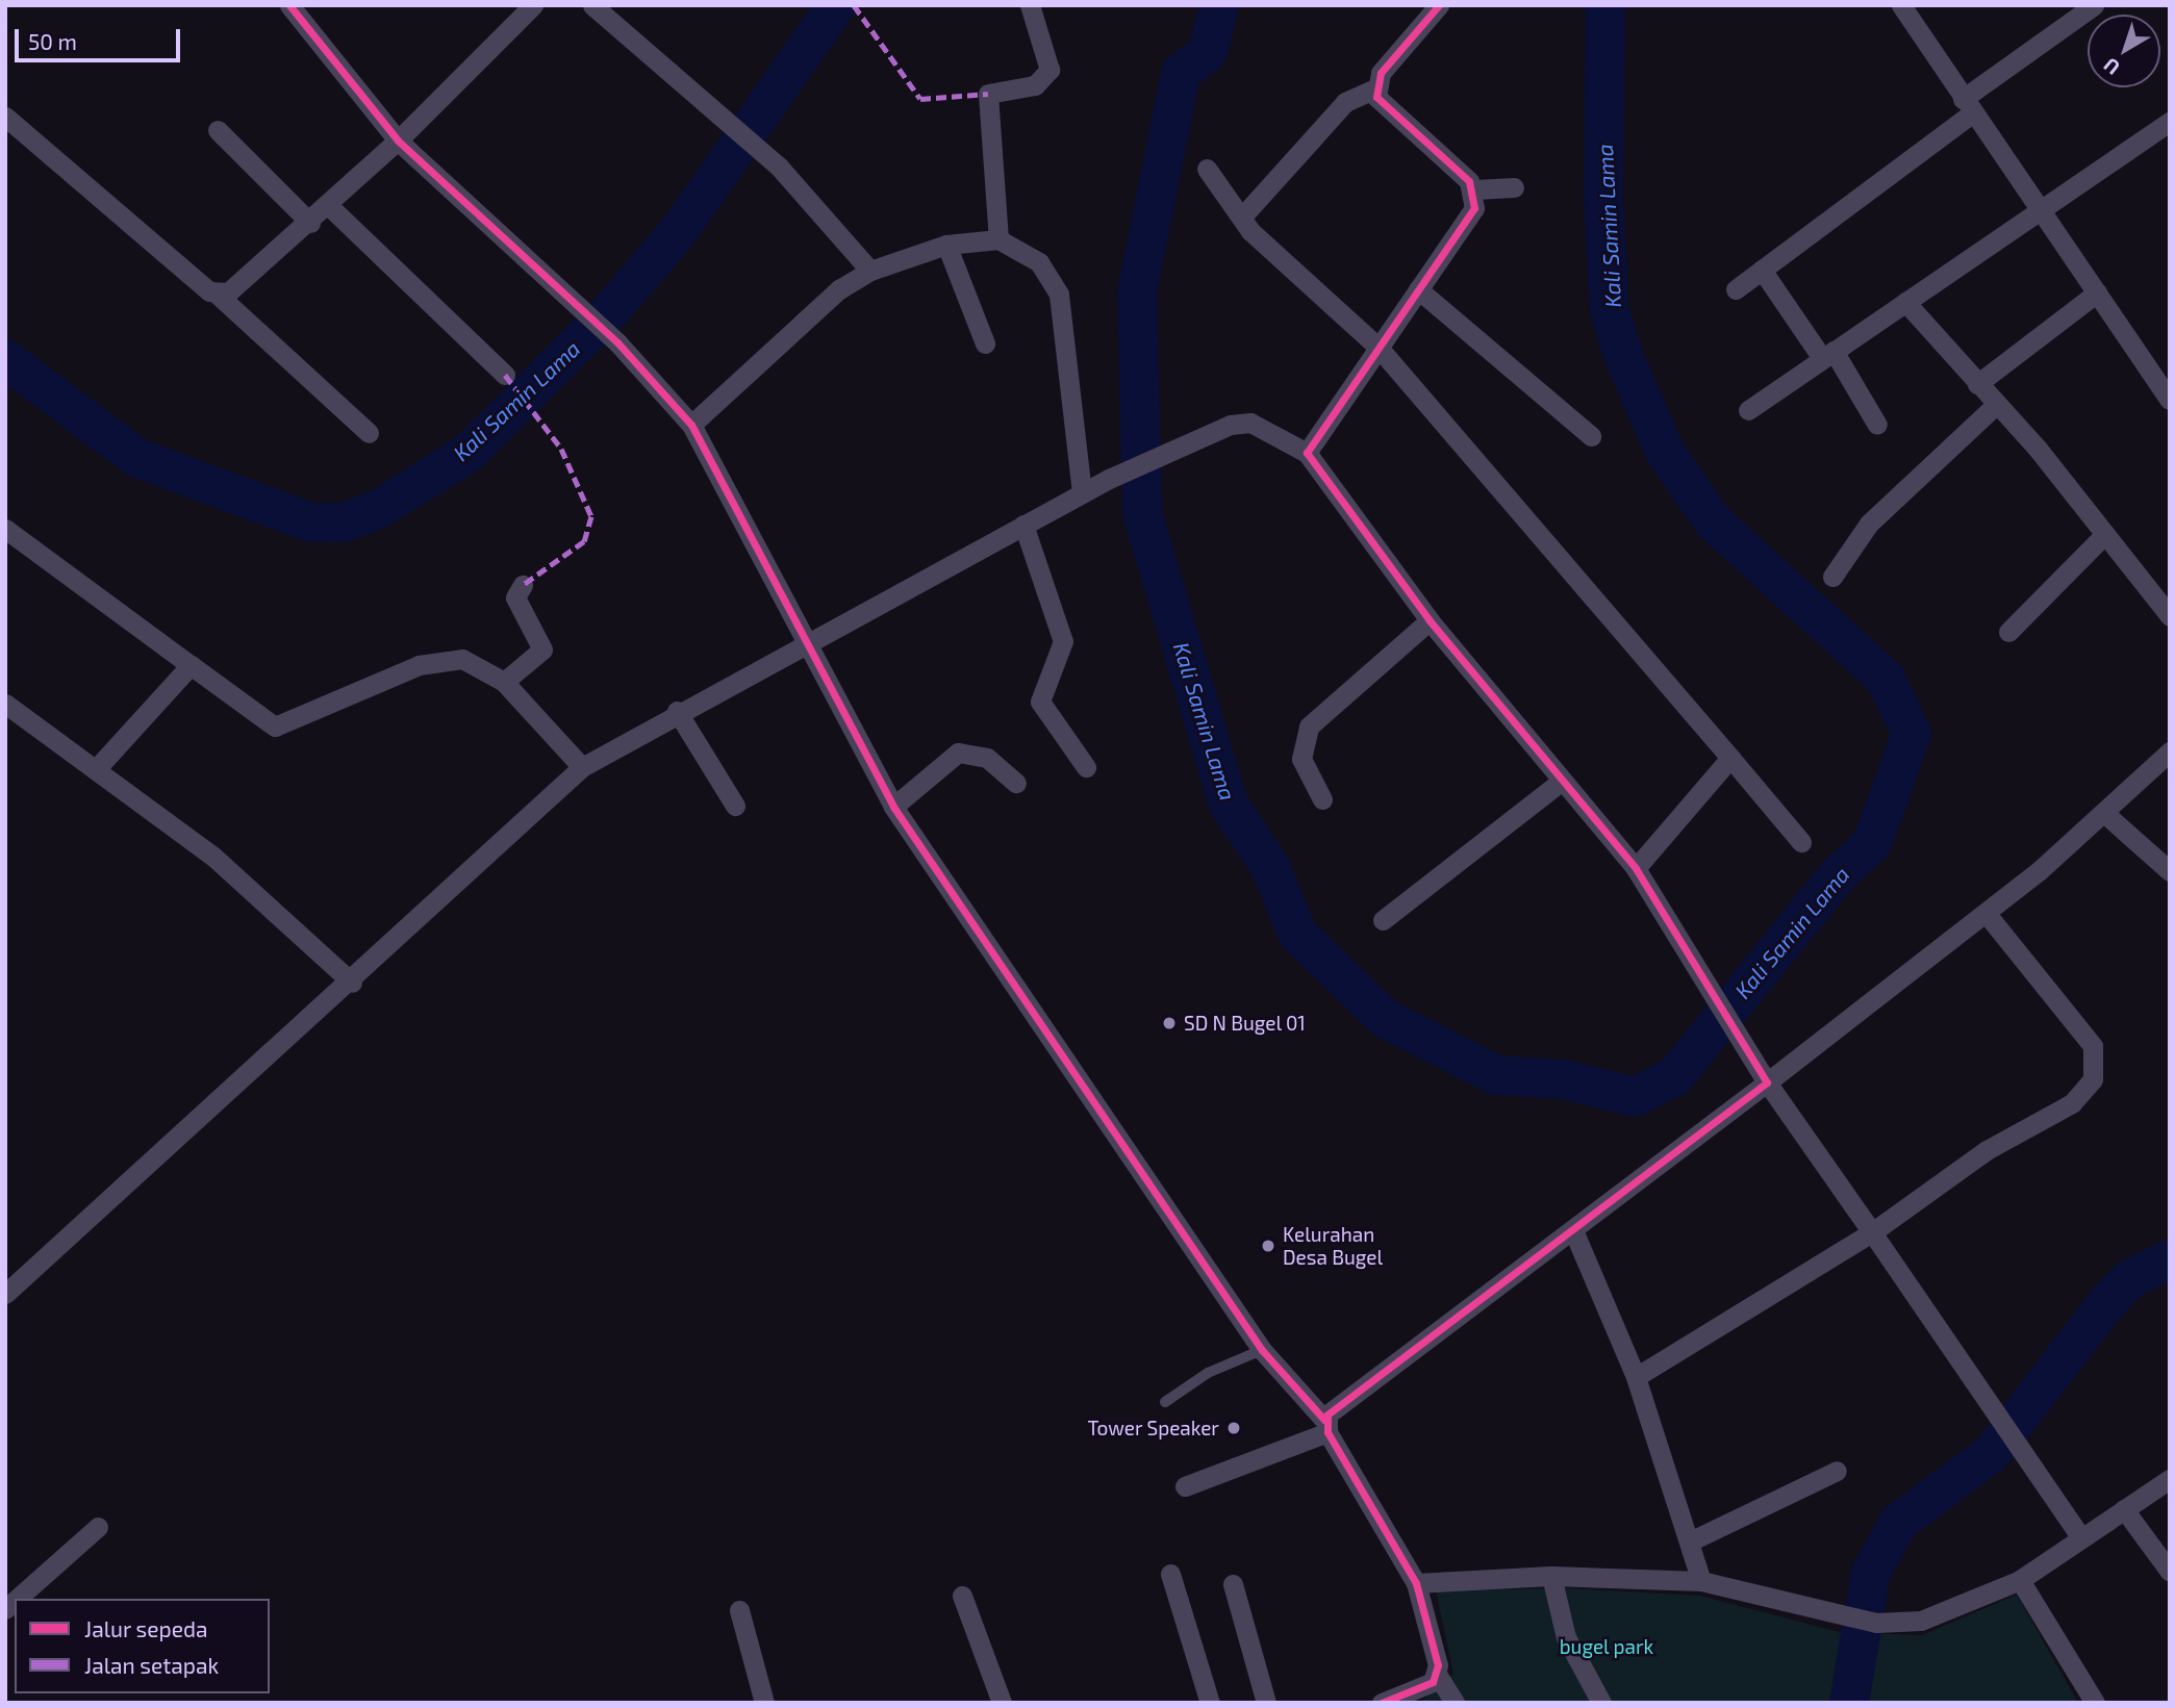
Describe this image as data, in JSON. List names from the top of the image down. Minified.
{"water":["Kali Samin Lama"],"parks":["bugel park"],"places":["SD N Bugel 01","Kelurahan Desa Bugel","Tower Speaker"],"legend":["Jalur sepeda","Jalan setapak"],"scale_bar":"50 m","north":"bottom left"}
